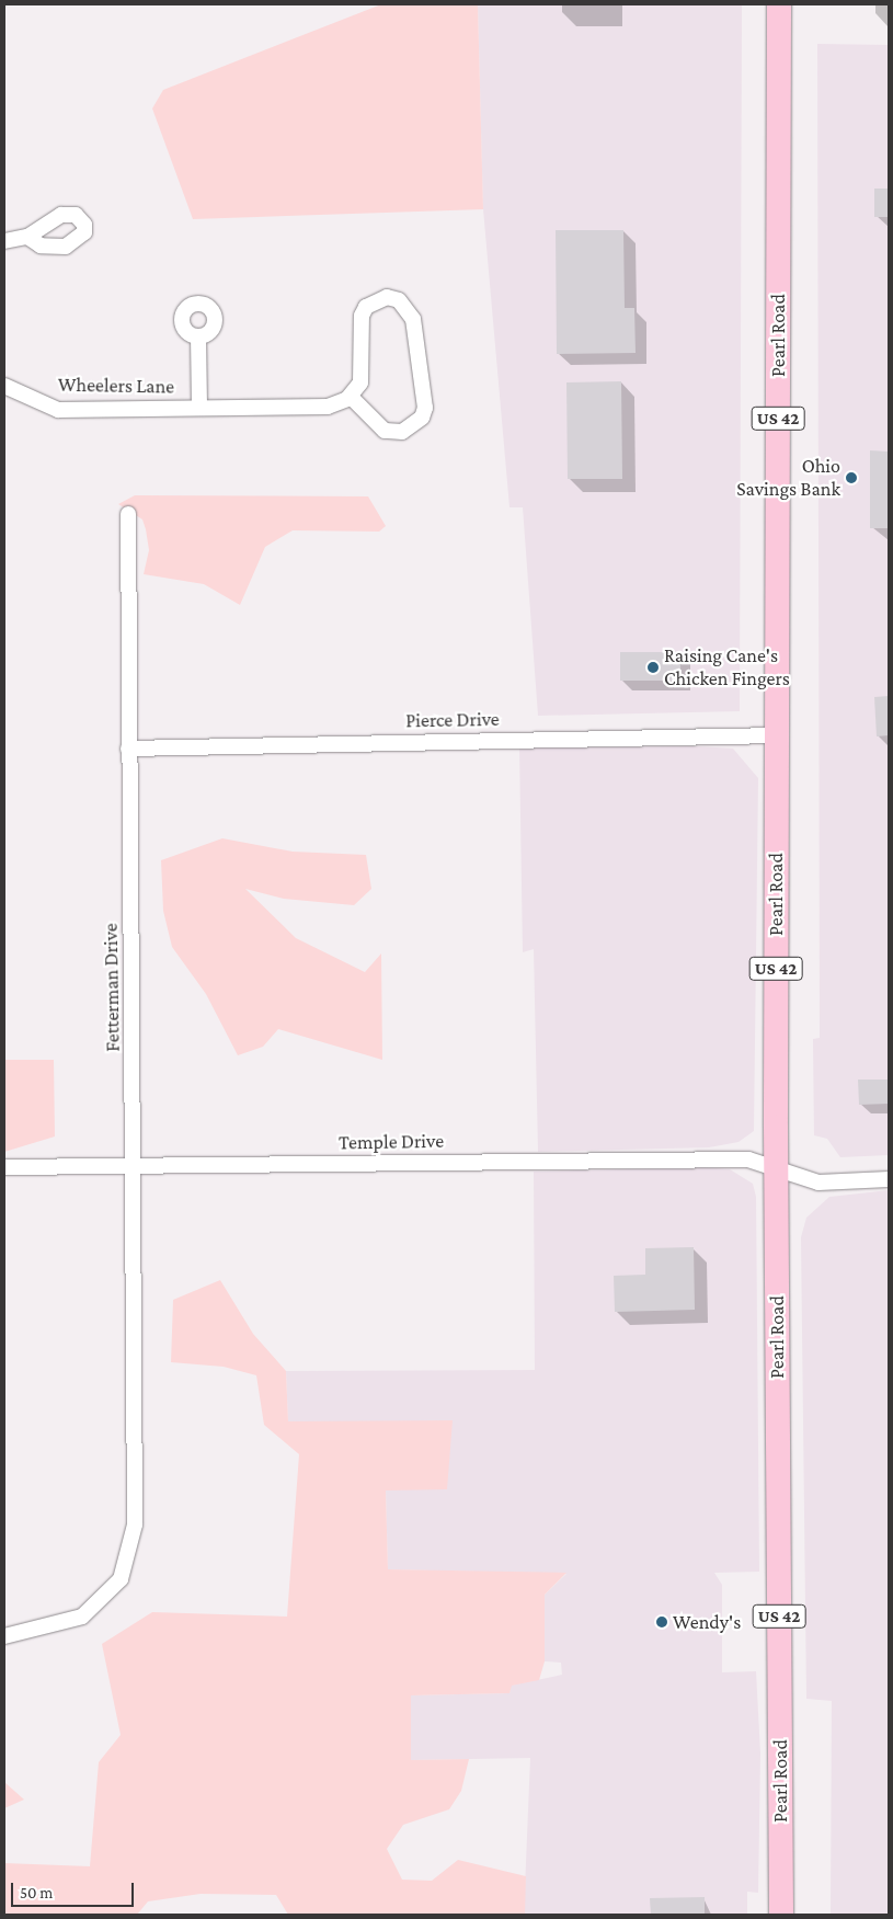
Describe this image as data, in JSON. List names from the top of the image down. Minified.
{"streets":{"main road":["Pearl Road","US 42"],"street":["Wheelers Lane","Pierce Drive","Fetterman Drive","Temple Drive"]},"crossings":[["Pearl Road","Pierce Drive"],["Pearl Road","Temple Drive"],["Pierce Drive","Fetterman Drive"],["Fetterman Drive","Temple Drive"]],"places":["Ohio Savings Bank","Raising Cane's Chicken Fingers","Wendy's"],"scale_bar":"50 m"}
